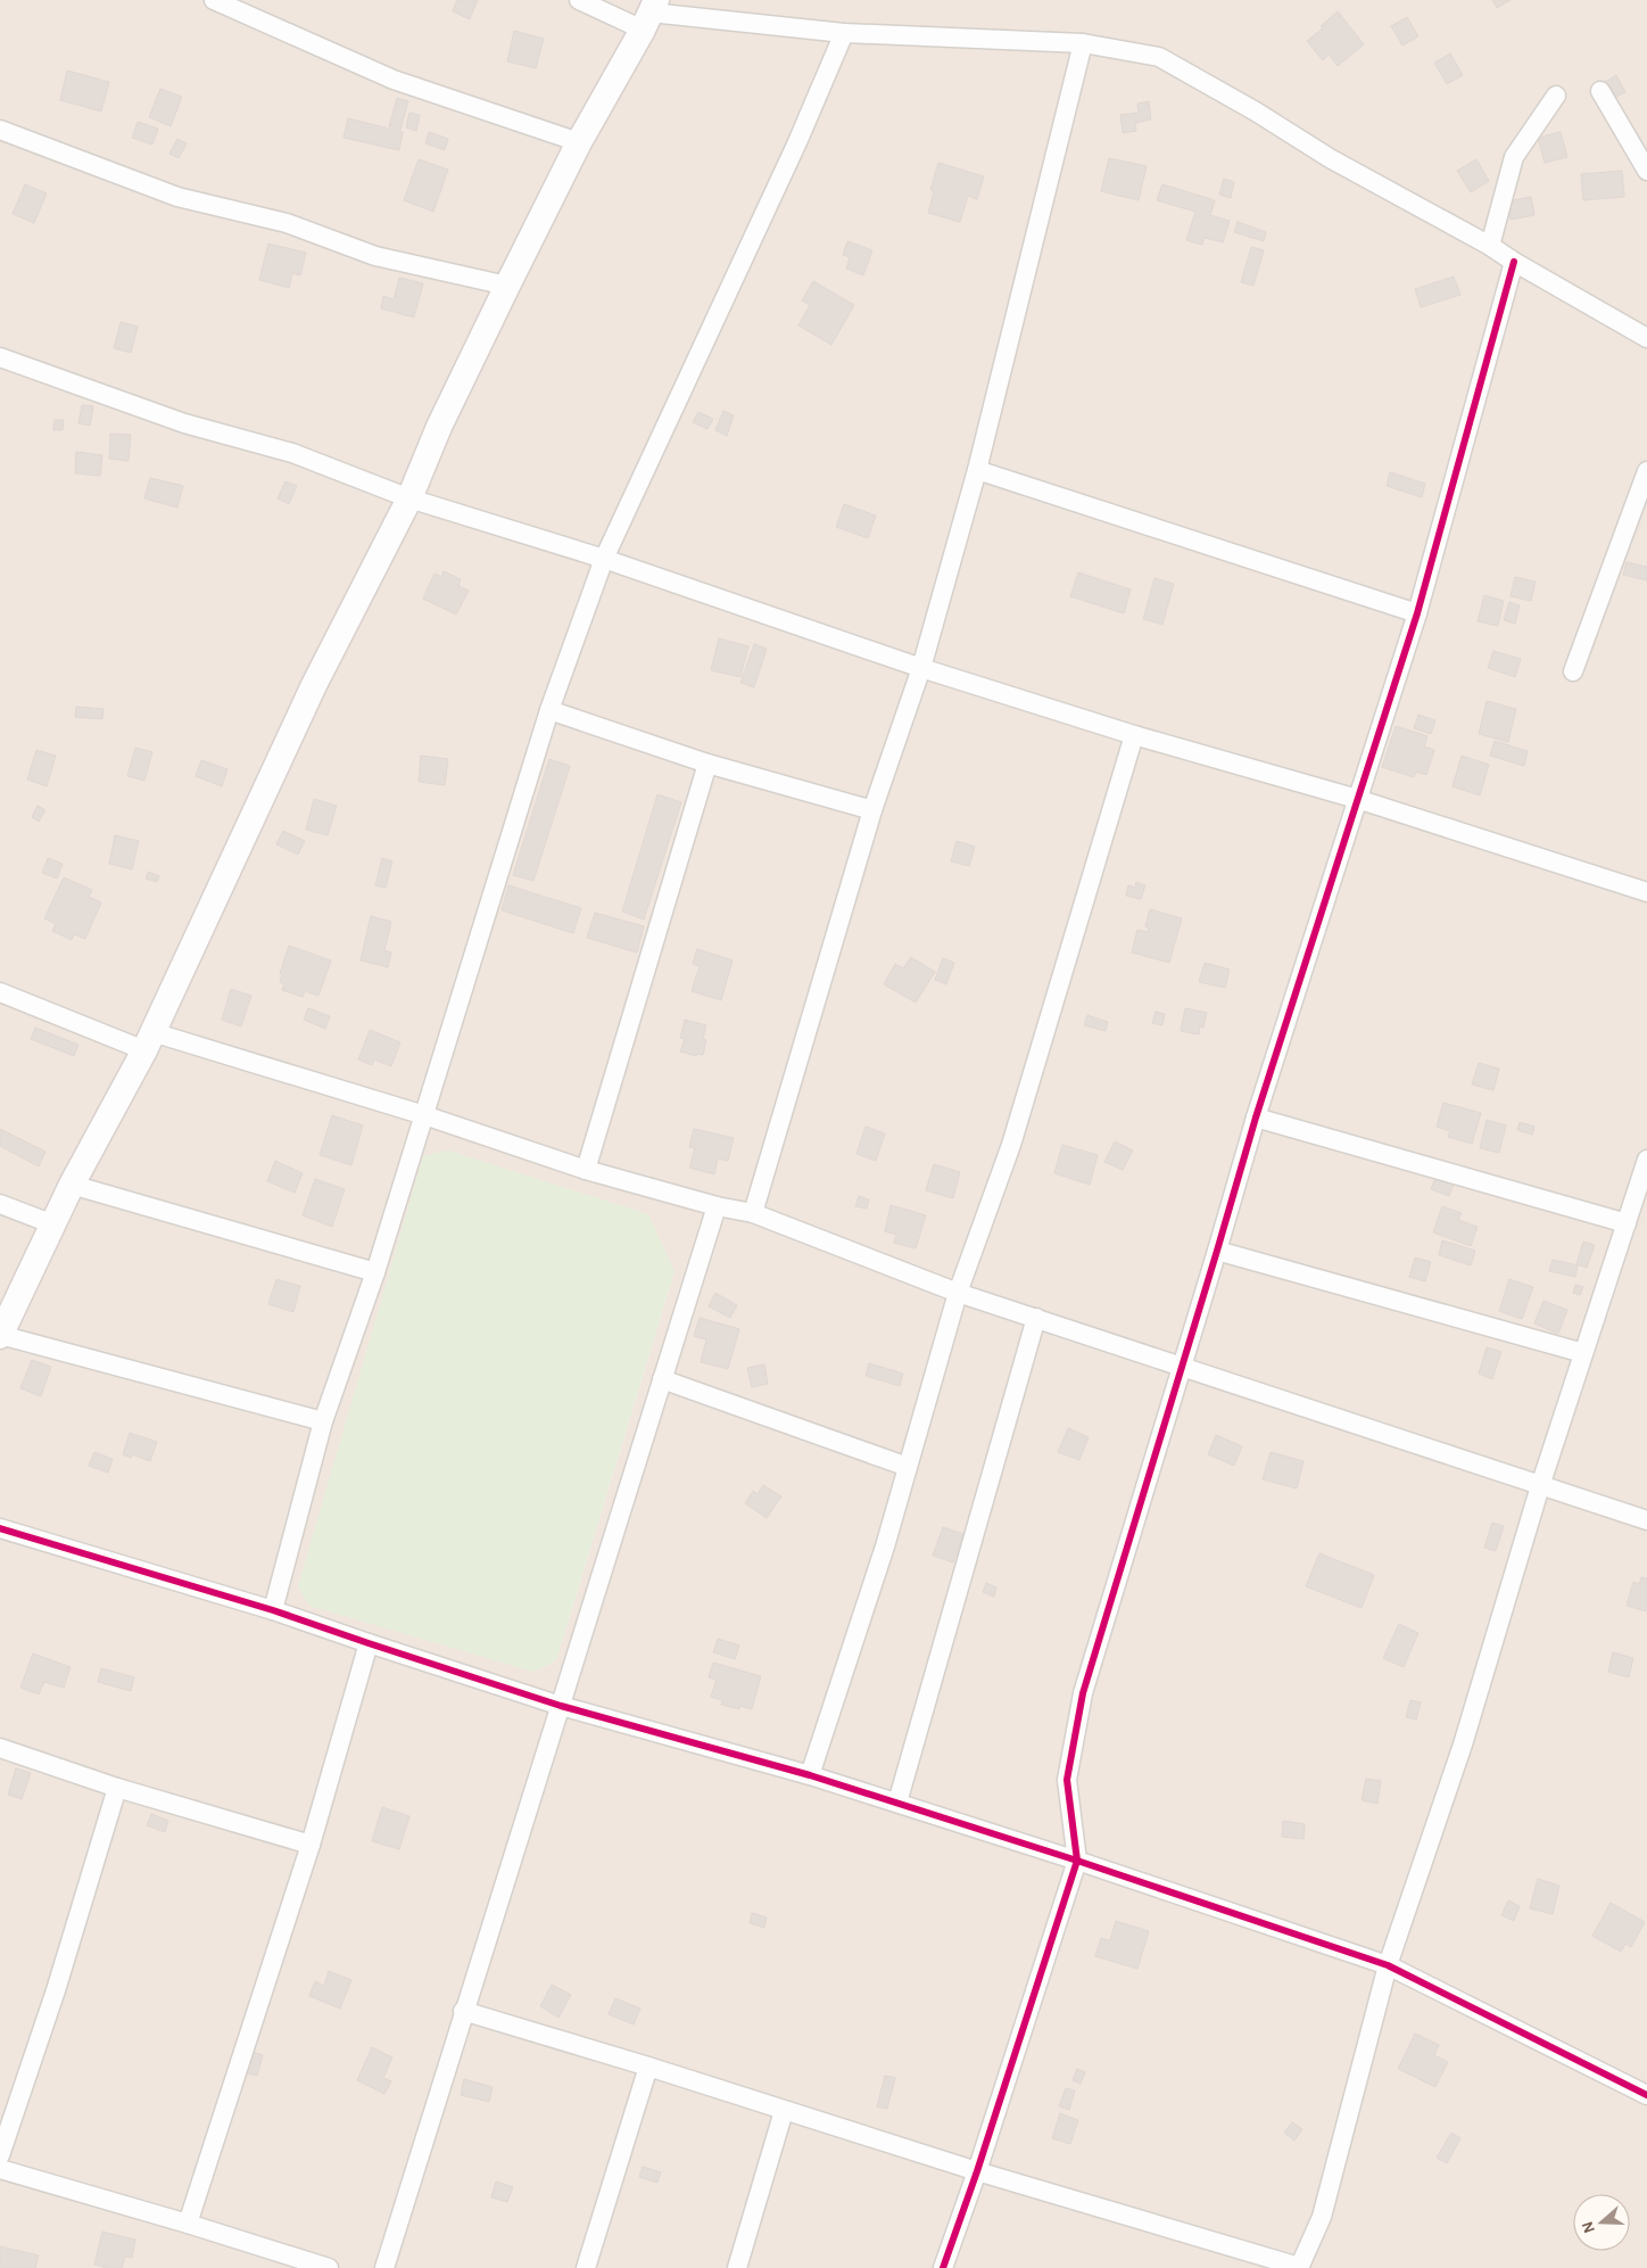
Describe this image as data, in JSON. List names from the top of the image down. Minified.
{"north":"left"}
